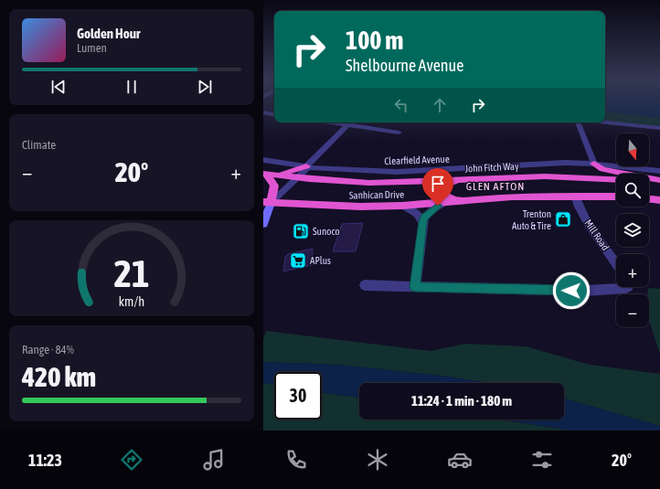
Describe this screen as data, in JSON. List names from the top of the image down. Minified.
{"streets":{"highway":["John Fitch Way","Sanhican Drive"],"street":["Clearfield Avenue","Mill Road"]},"crossings":[["Sanhican Drive","Mill Road"]],"districts":["GLEN AFTON"],"places":{"shop":["Trenton Auto & Tire"],"fuel station":["Sunoco"],"supermarket":["APlus"]},"north":"bottom","page":{"turn":["100 m","Shelbourne Avenue"],"song":["Golden Hour","Lumen"],"tile":["Climate",["Range · 84%","420 km"]],"map_buttons":["+","−"],"heat":["−","20°","+"],"limit":"30","trip":"11:24 · 1 min · 180 m","tabs":["11:23","20°"],"gauge":["21","km/h"]}}
